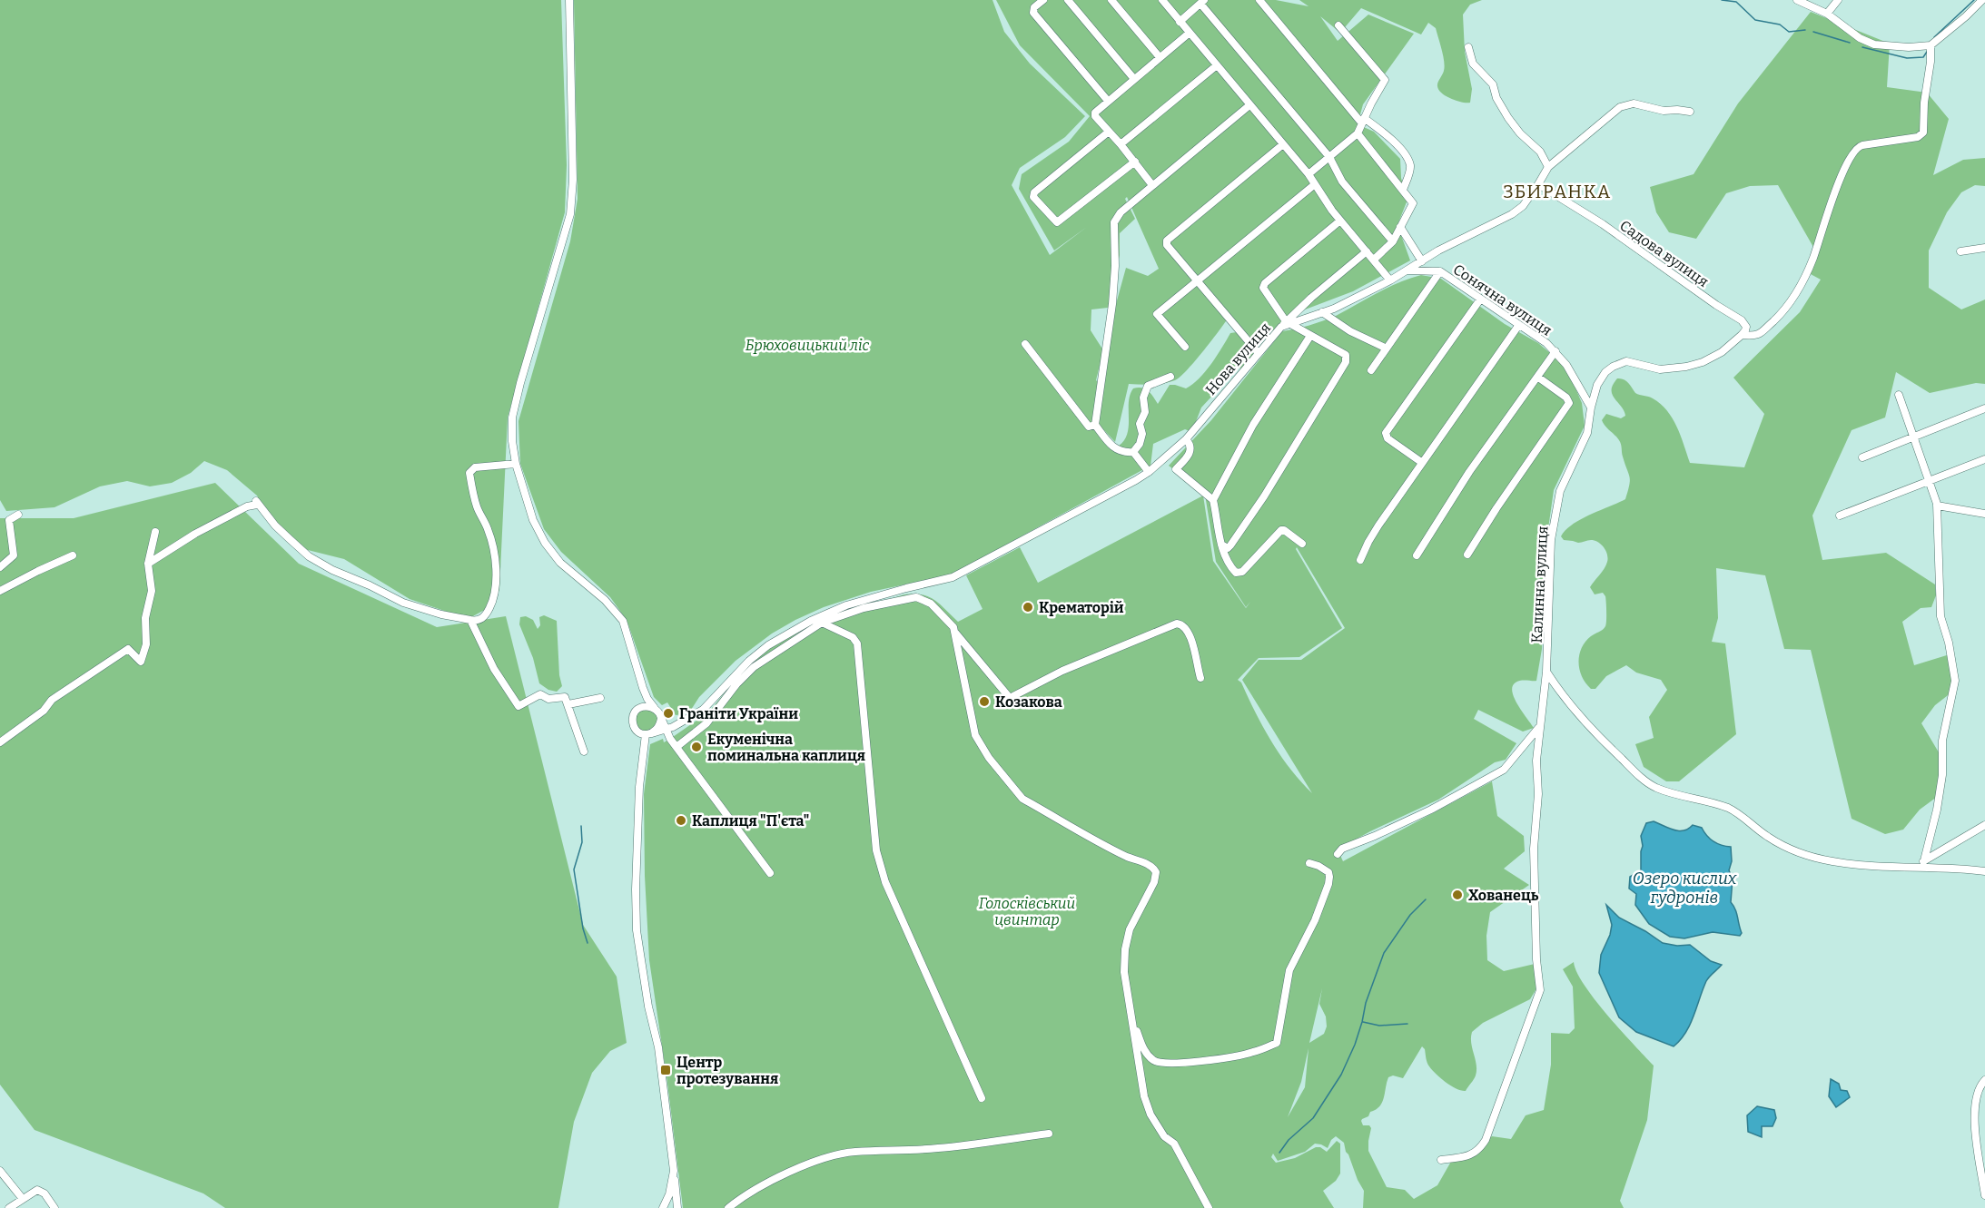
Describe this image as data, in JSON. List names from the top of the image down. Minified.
{"streets":{"street":["Садова вулиця","Сонячна вулиця","Нова вулиця","Калинна вулиця"]},"crossings":[["Садова вулиця","Нова вулиця"],["Сонячна вулиця","Нова вулиця"],["Сонячна вулиця","Калинна вулиця"]],"districts":["ЗБИРАНКА"],"water":["Озеро кислих гудронів"],"parks":["Брюховицький ліс","Голосківський цвинтар"],"places":{"other":["Крематорій","Козакова","Граніти України","Екуменічна поминальна каплиця","Каплиця \"П'єта\"","Хованець"],"transit":["Центр протезування"]}}
